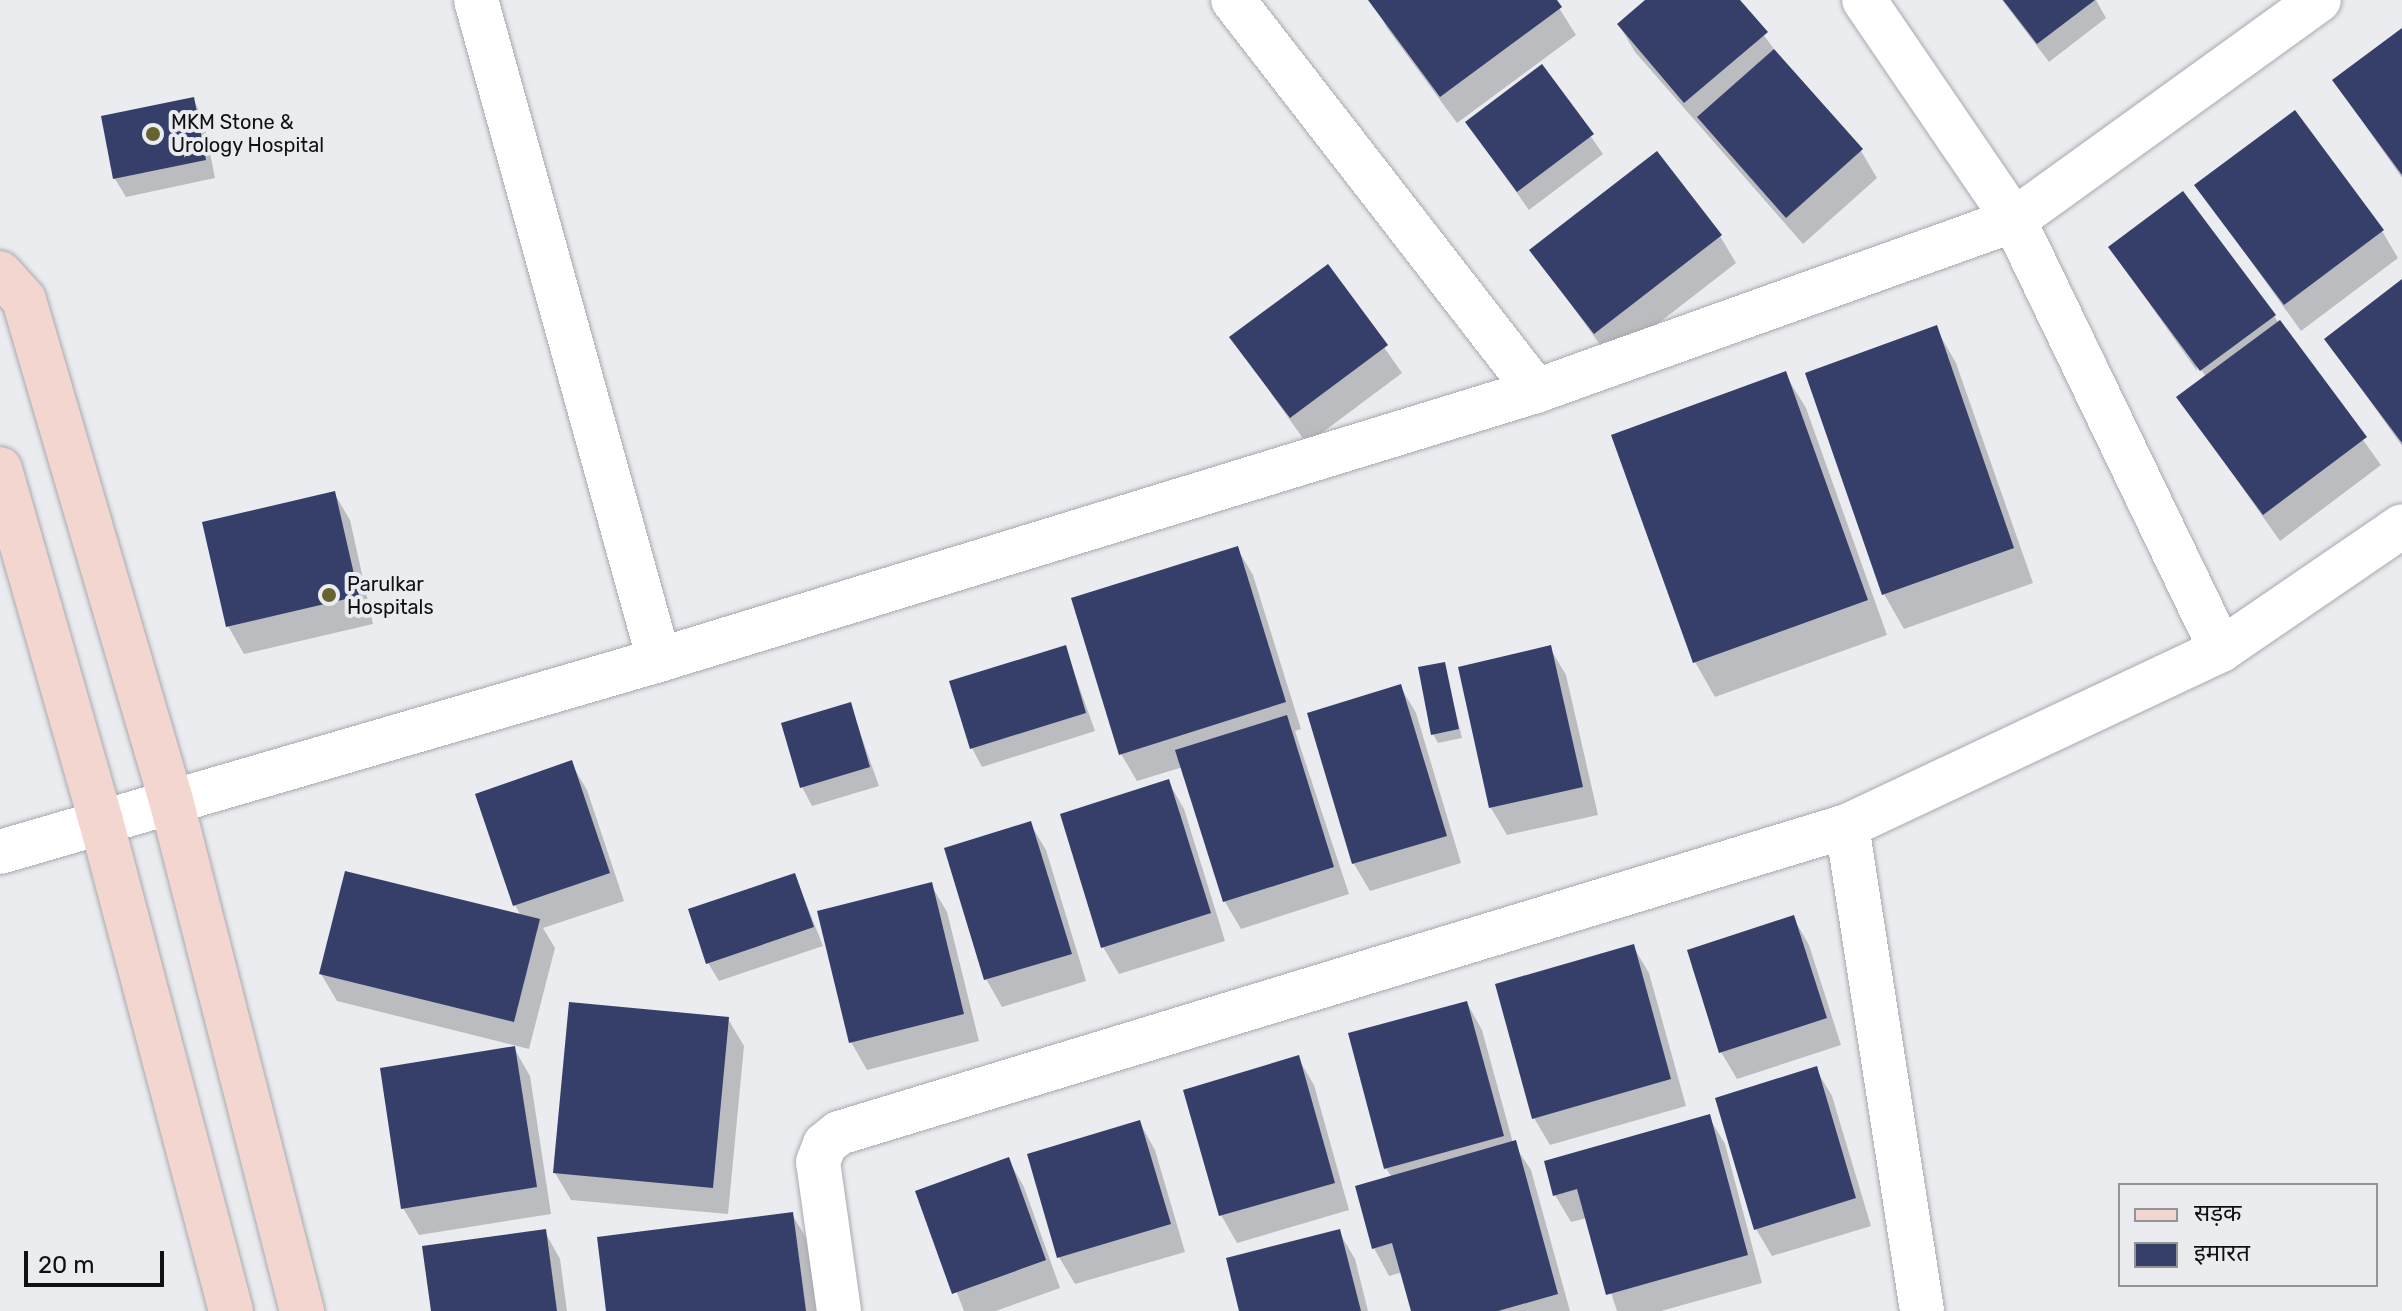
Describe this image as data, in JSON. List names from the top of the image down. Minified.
{"places":["MKM Stone & Urology Hospital","Parulkar Hospitals"],"legend":["सड़क","इमारत"],"scale_bar":"20 m"}
